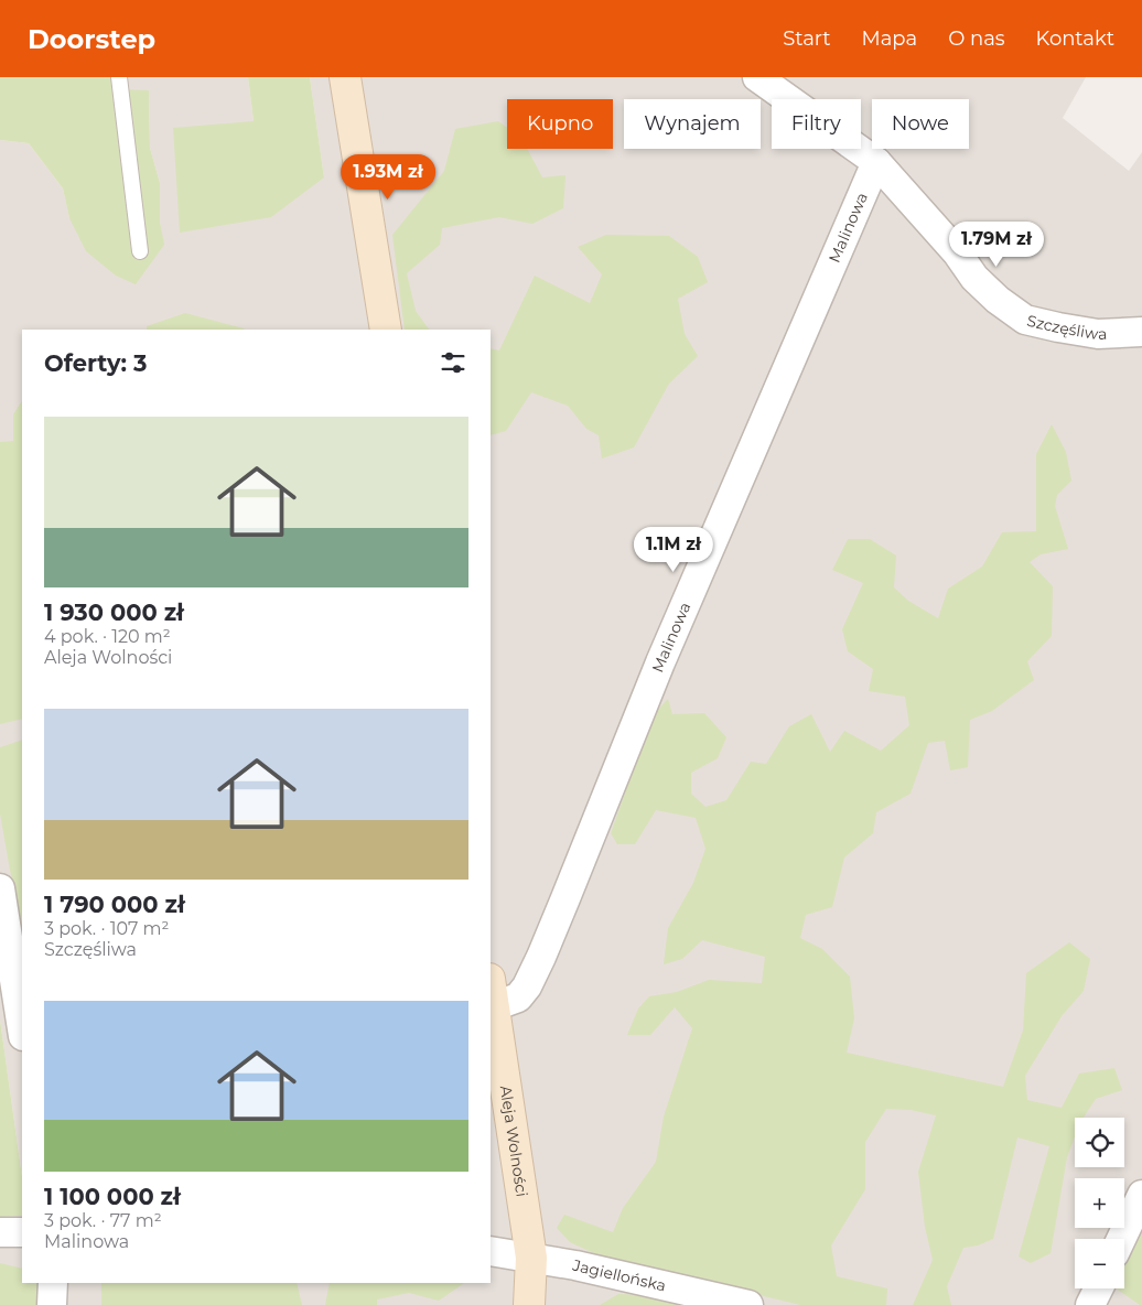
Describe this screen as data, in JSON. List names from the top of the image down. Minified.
{"streets":{"street":["Malinowa","Szczęśliwa","Aleja Wolności","Jagiellońska"]},"crossings":[["Malinowa","Szczęśliwa"],["Malinowa","Aleja Wolności"],["Aleja Wolności","Jagiellońska"]],"page":{"header":"Doorstep","nav":["Start","Mapa","O nas","Kontakt"],"chip":["Kupno","Wynajem","Filtry","Nowe"],"price":["1.93M zł","1.79M zł","1.1M zł"],"heading":"Oferty: 3","list":[{"name":"1 930 000 zł","note":"4 pok. · 120 m² · Aleja Wolności"},{"name":"1 790 000 zł","note":"3 pok. · 107 m² · Szczęśliwa"},{"name":"1 100 000 zł","note":"3 pok. · 77 m² · Malinowa"}],"map_buttons":["+","−"]}}
